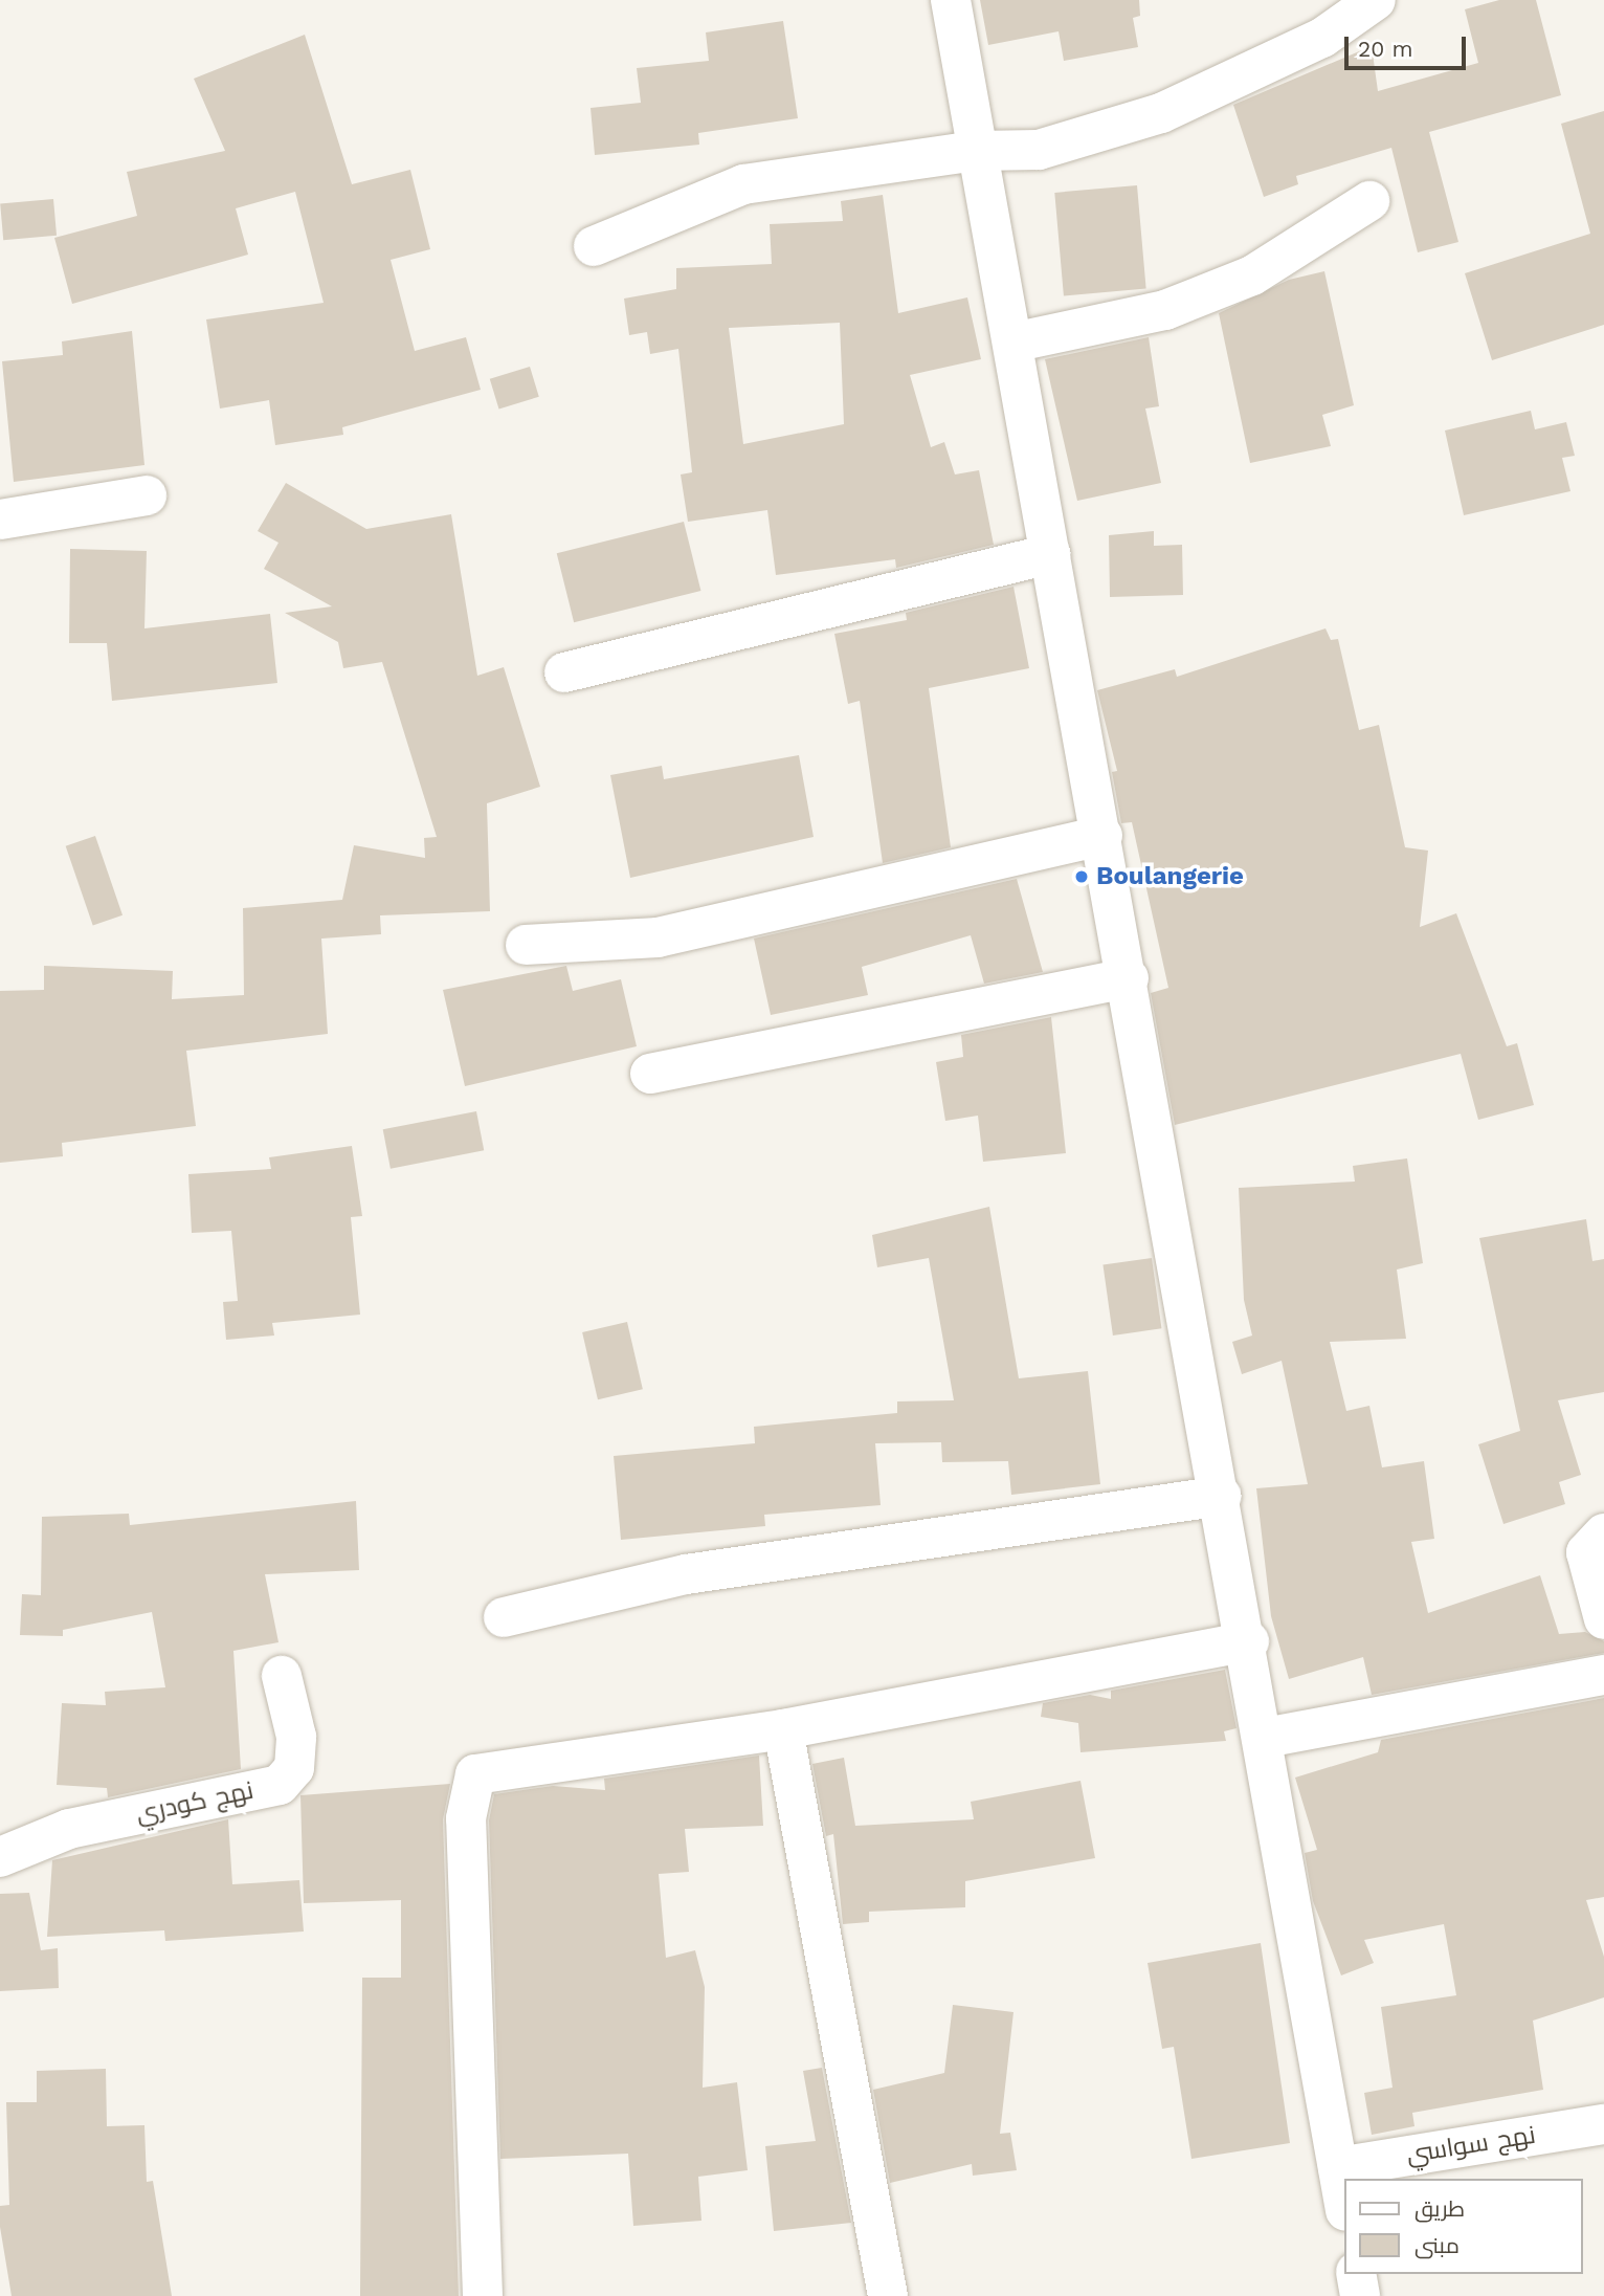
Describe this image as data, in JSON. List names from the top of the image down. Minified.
{"streets":{"street":["نهج كودري","نهج سواسي"]},"places":["Boulangerie"],"legend":["طريق","مبنى"],"scale_bar":"20 m"}
